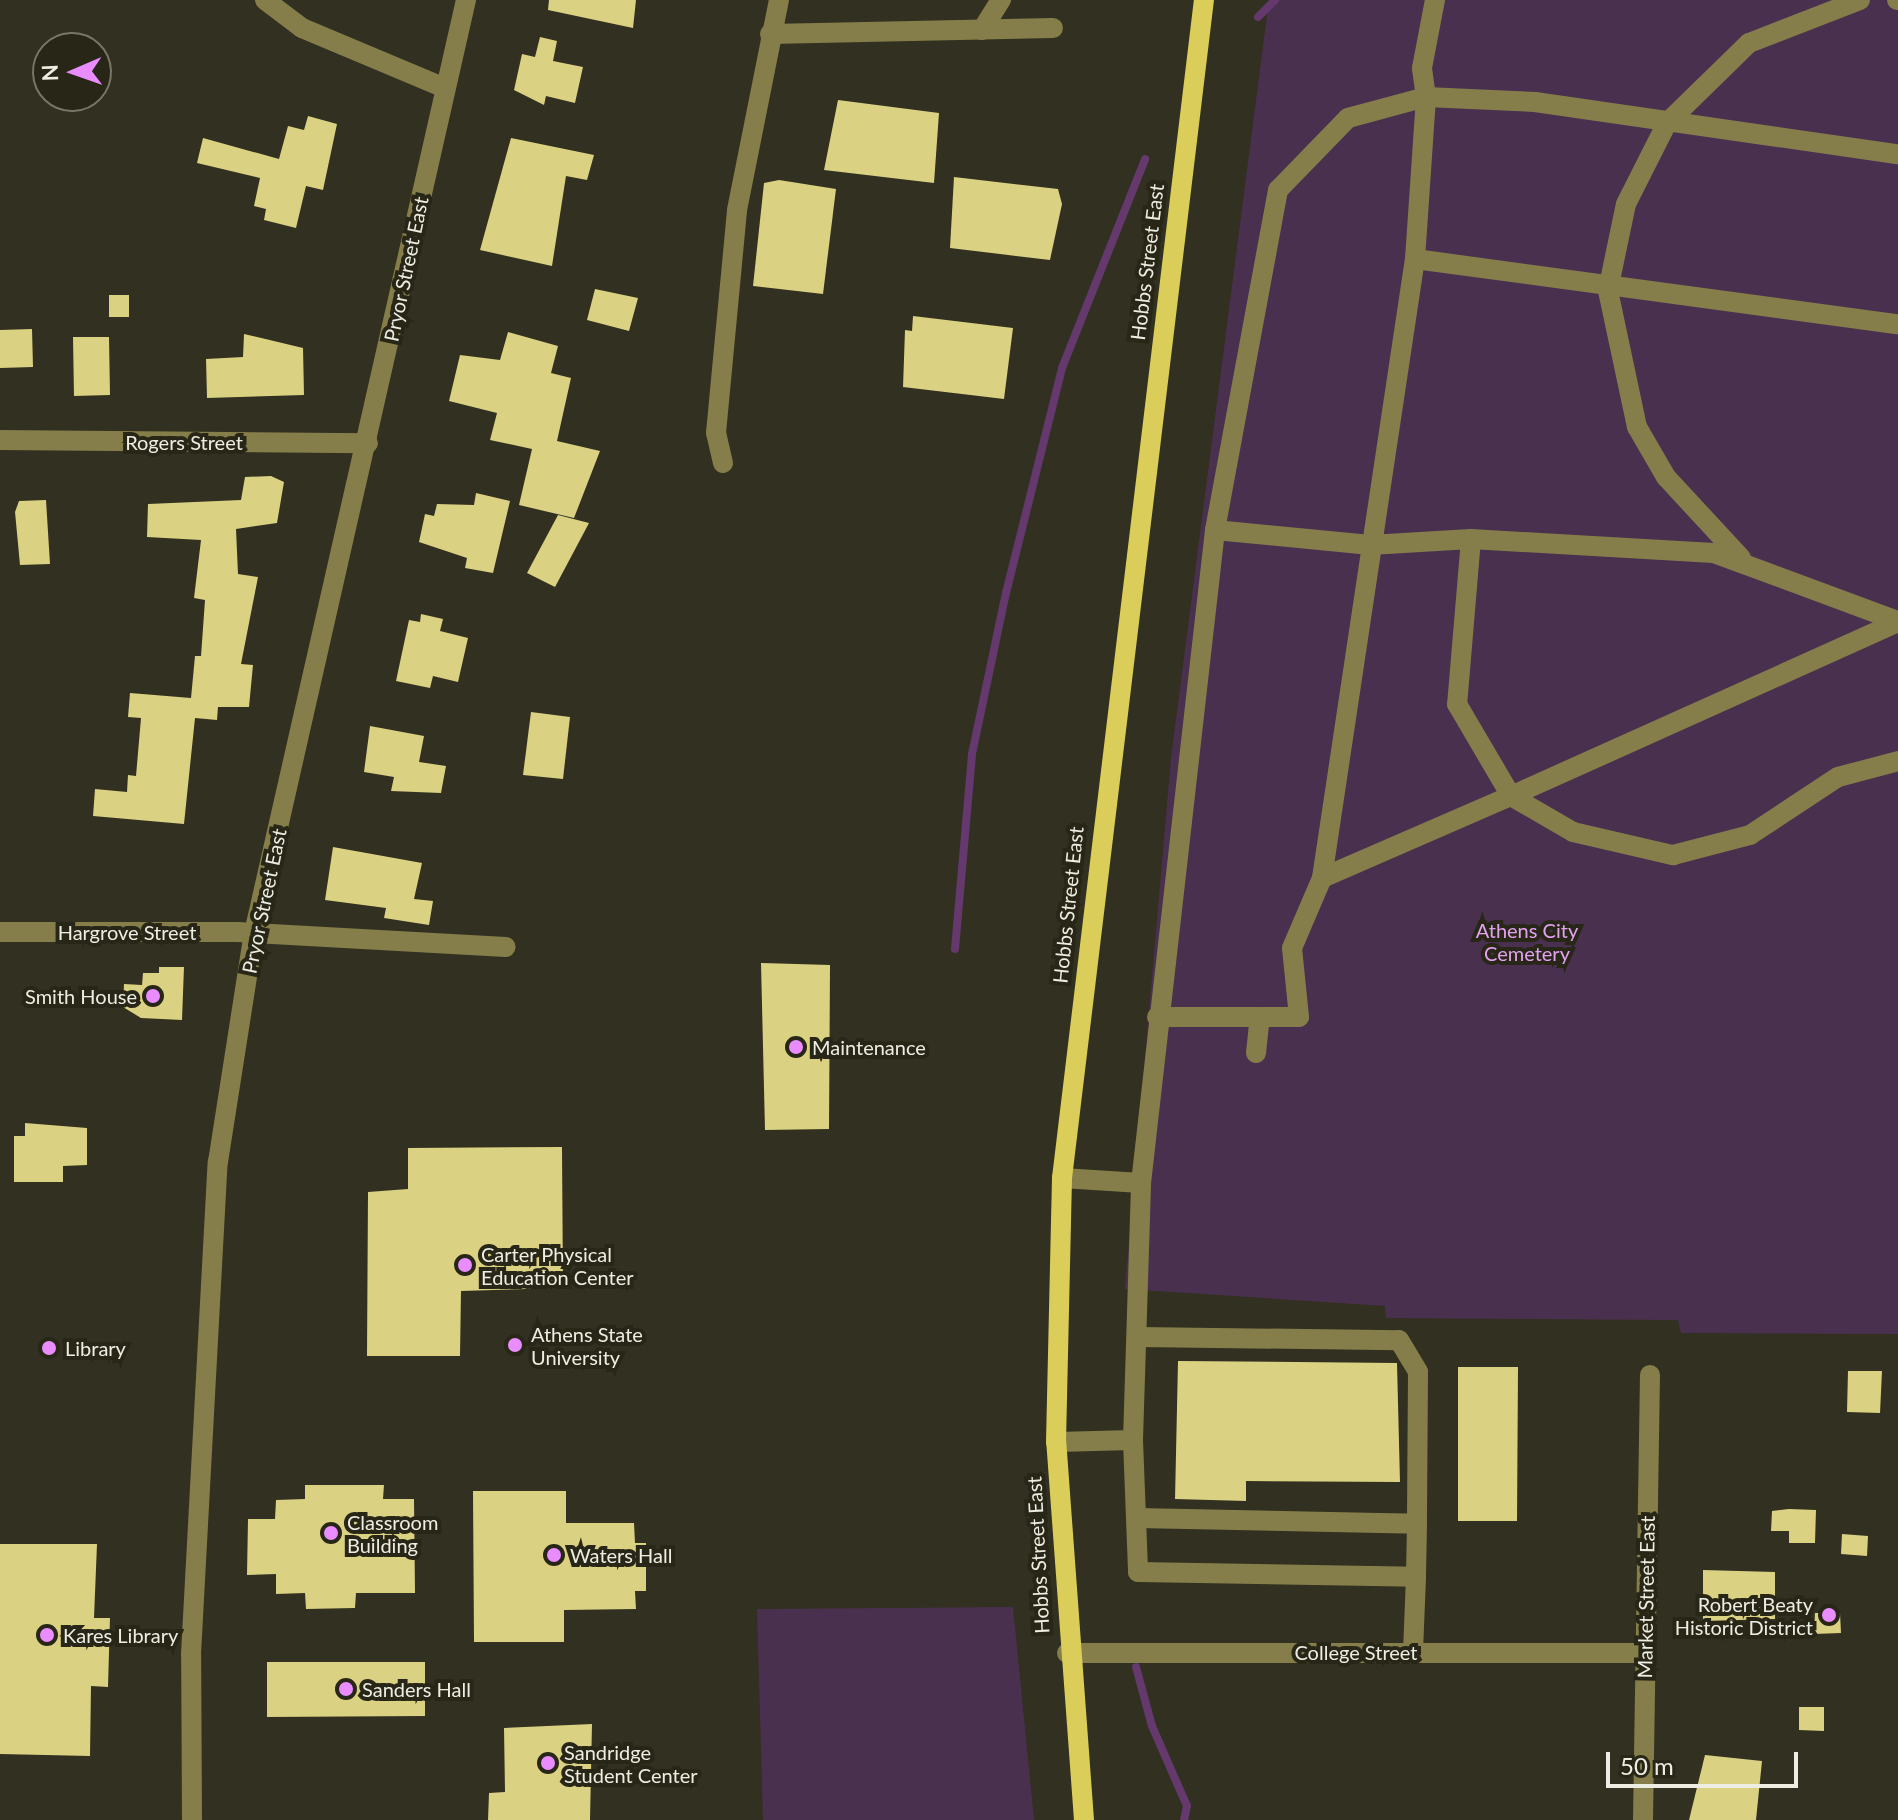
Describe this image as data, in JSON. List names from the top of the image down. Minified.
{"streets":{"main road":["Hobbs Street East"],"street":["Pryor Street East","Rogers Street","Hargrove Street","Market Street East","College Street"]},"crossings":[["Hobbs Street East","College Street"],["Pryor Street East","Rogers Street"],["Pryor Street East","Hargrove Street"],["Market Street East","College Street"]],"parks":["Athens City Cemetery"],"places":["Smith House","Maintenance","Carter Physical Education Center","Athens State University","Library","Classroom Building","Waters Hall","Robert Beaty Historic District","Kares Library","Sanders Hall","Sandridge Student Center"],"scale_bar":"50 m","north":"left"}
